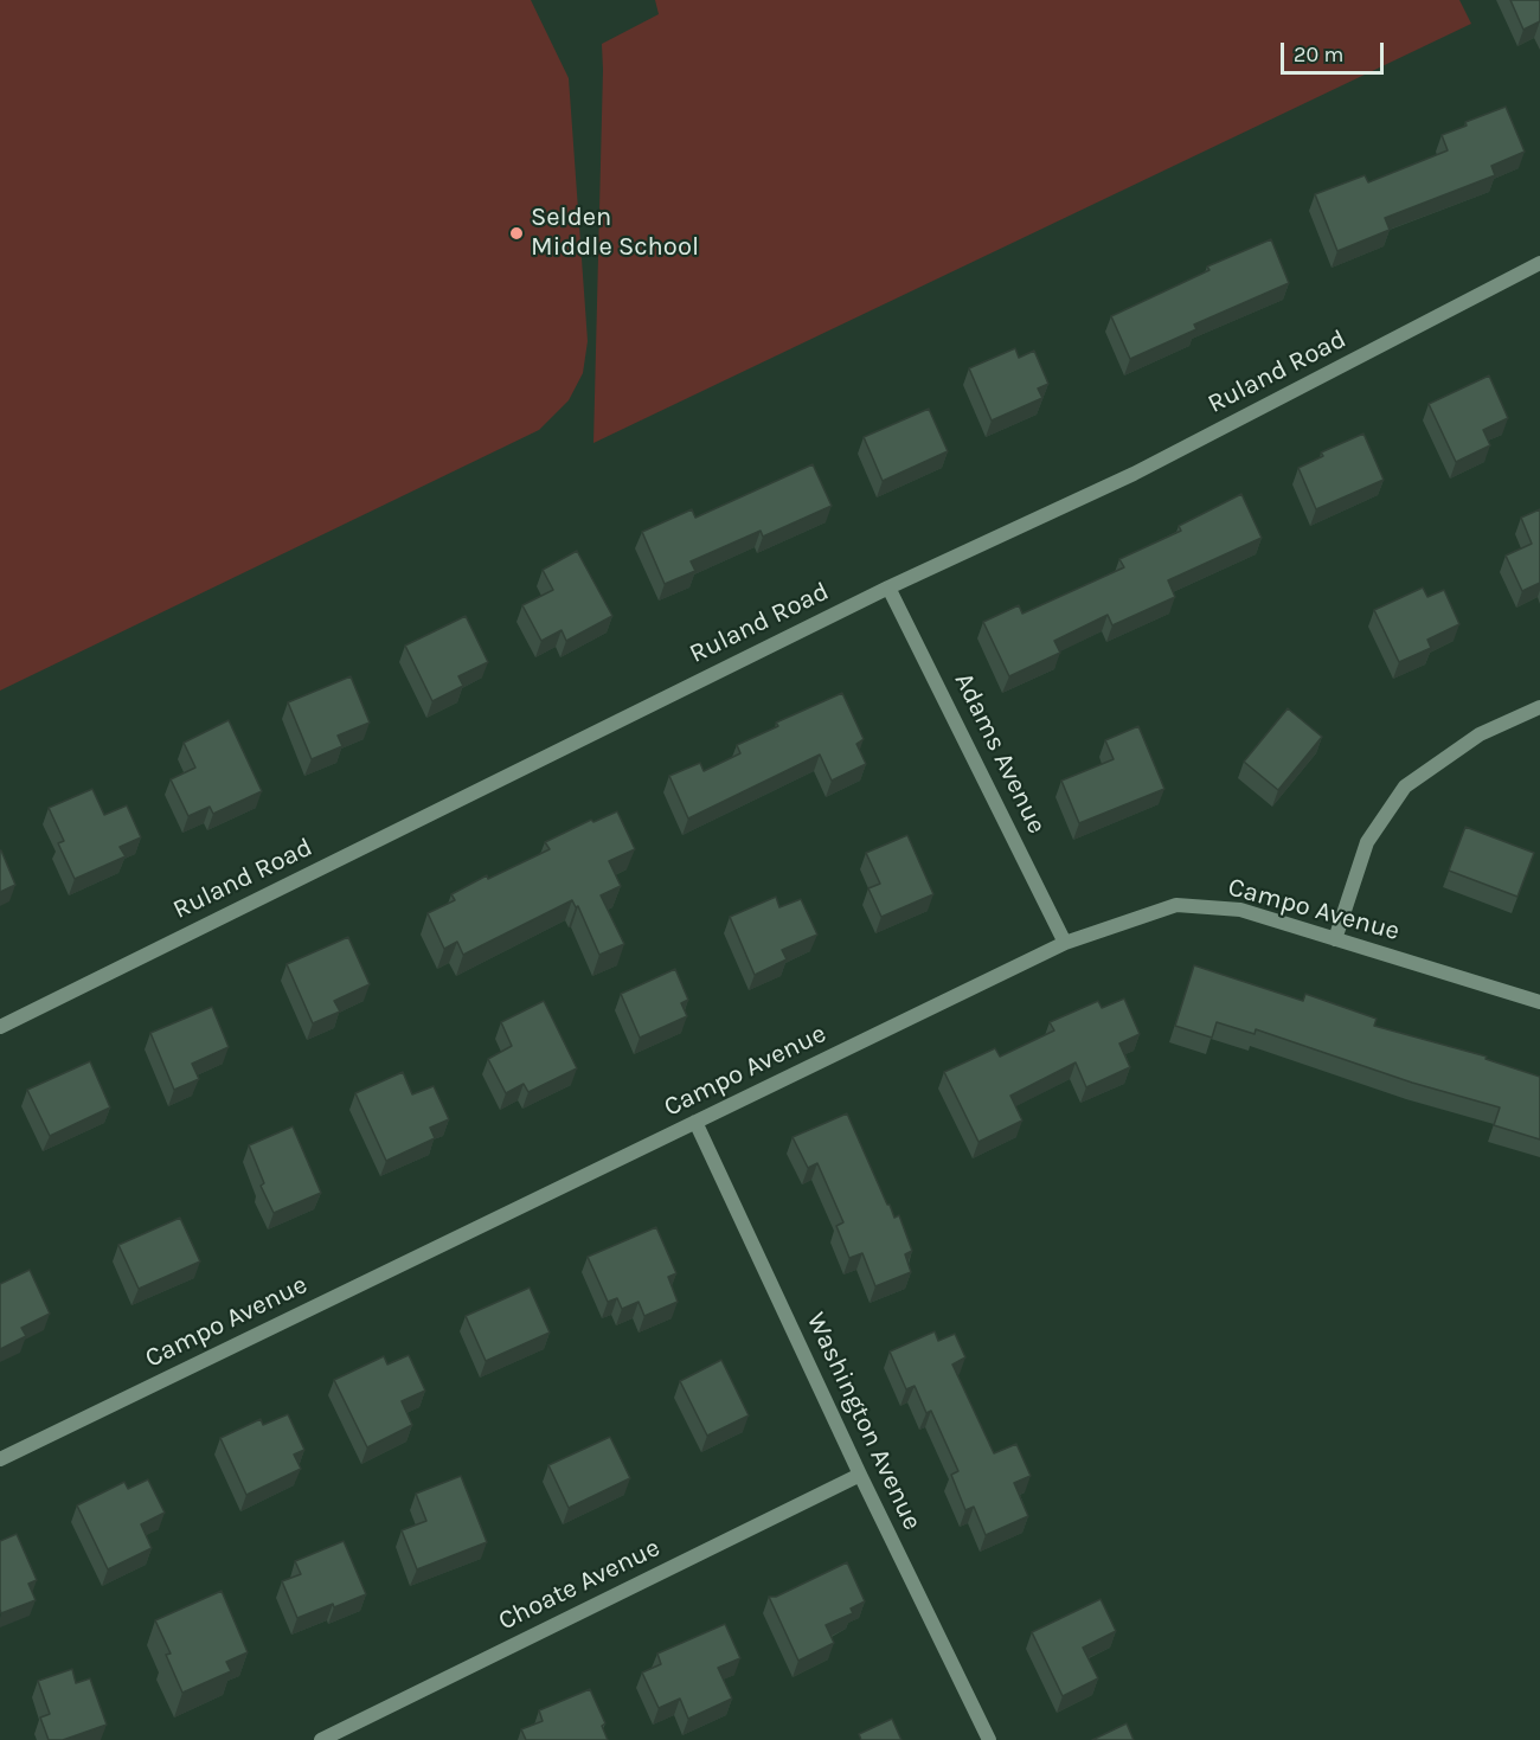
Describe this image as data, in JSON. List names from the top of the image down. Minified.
{"streets":{"street":["Ruland Road","Adams Avenue","Campo Avenue","Washington Avenue","Choate Avenue"]},"crossings":[["Ruland Road","Adams Avenue"],["Adams Avenue","Campo Avenue"],["Campo Avenue","Washington Avenue"],["Washington Avenue","Choate Avenue"]],"places":["Selden Middle School"],"scale_bar":"20 m"}
